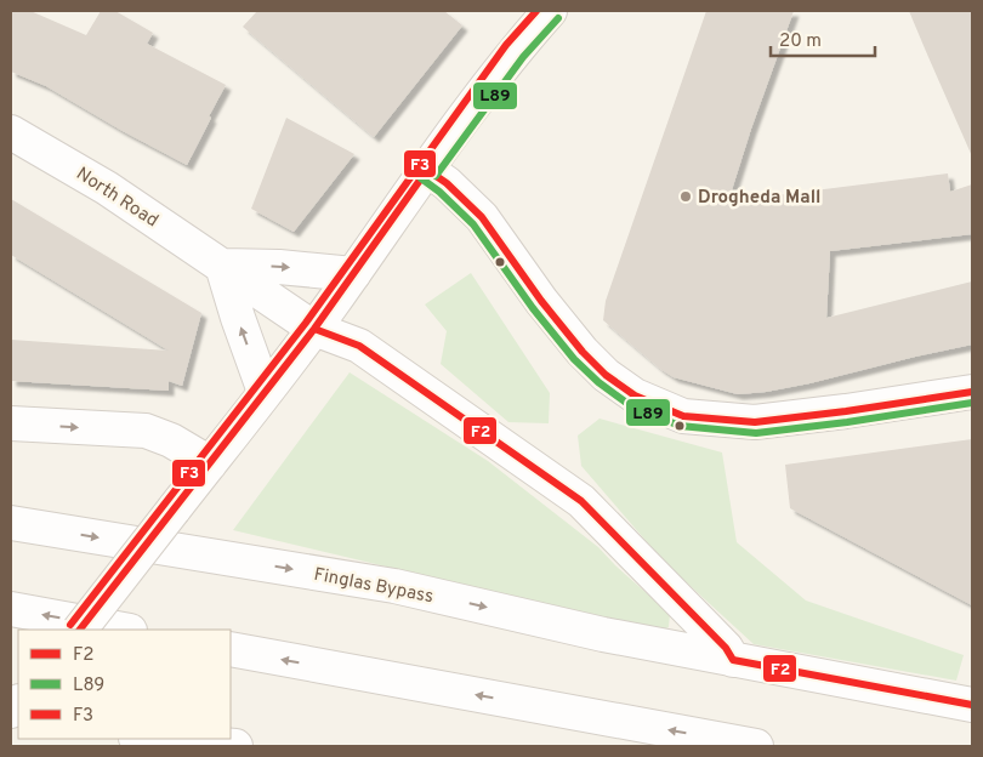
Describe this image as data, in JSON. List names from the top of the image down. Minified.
{"streets":{"main road":["North Road","Finglas Bypass"]},"crossings":[["North Road","Finglas Bypass"]],"places":["Drogheda Mall"],"lines":["transit line F3","transit line L89","transit line F2"],"legend":["F2","L89","F3"],"scale_bar":"20 m"}
